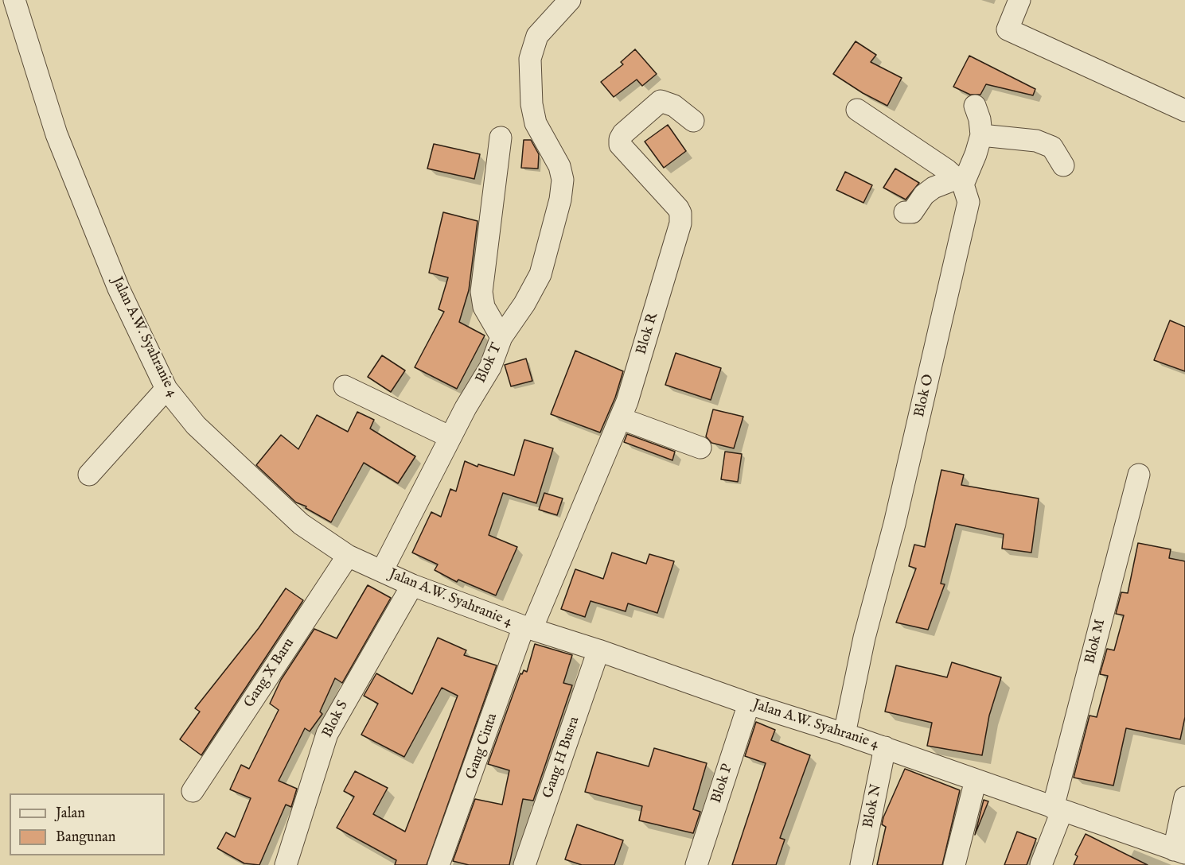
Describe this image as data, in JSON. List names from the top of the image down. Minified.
{"streets":{"street":["Blok R","Jalan A.W. Syahranie 4","Blok T","Blok O","Blok M","Gang X Baru","Blok S","Gang Cinta","Gang H Busra","Blok P","Blok N"]},"crossings":[["Blok R","Jalan A.W. Syahranie 4"],["Blok R","Gang Cinta"],["Jalan A.W. Syahranie 4","Blok T"],["Jalan A.W. Syahranie 4","Blok O"],["Jalan A.W. Syahranie 4","Blok M"],["Jalan A.W. Syahranie 4","Gang X Baru"],["Jalan A.W. Syahranie 4","Blok S"],["Jalan A.W. Syahranie 4","Gang Cinta"],["Jalan A.W. Syahranie 4","Gang H Busra"],["Jalan A.W. Syahranie 4","Blok P"],["Jalan A.W. Syahranie 4","Blok N"]],"legend":["Jalan","Bangunan"]}
